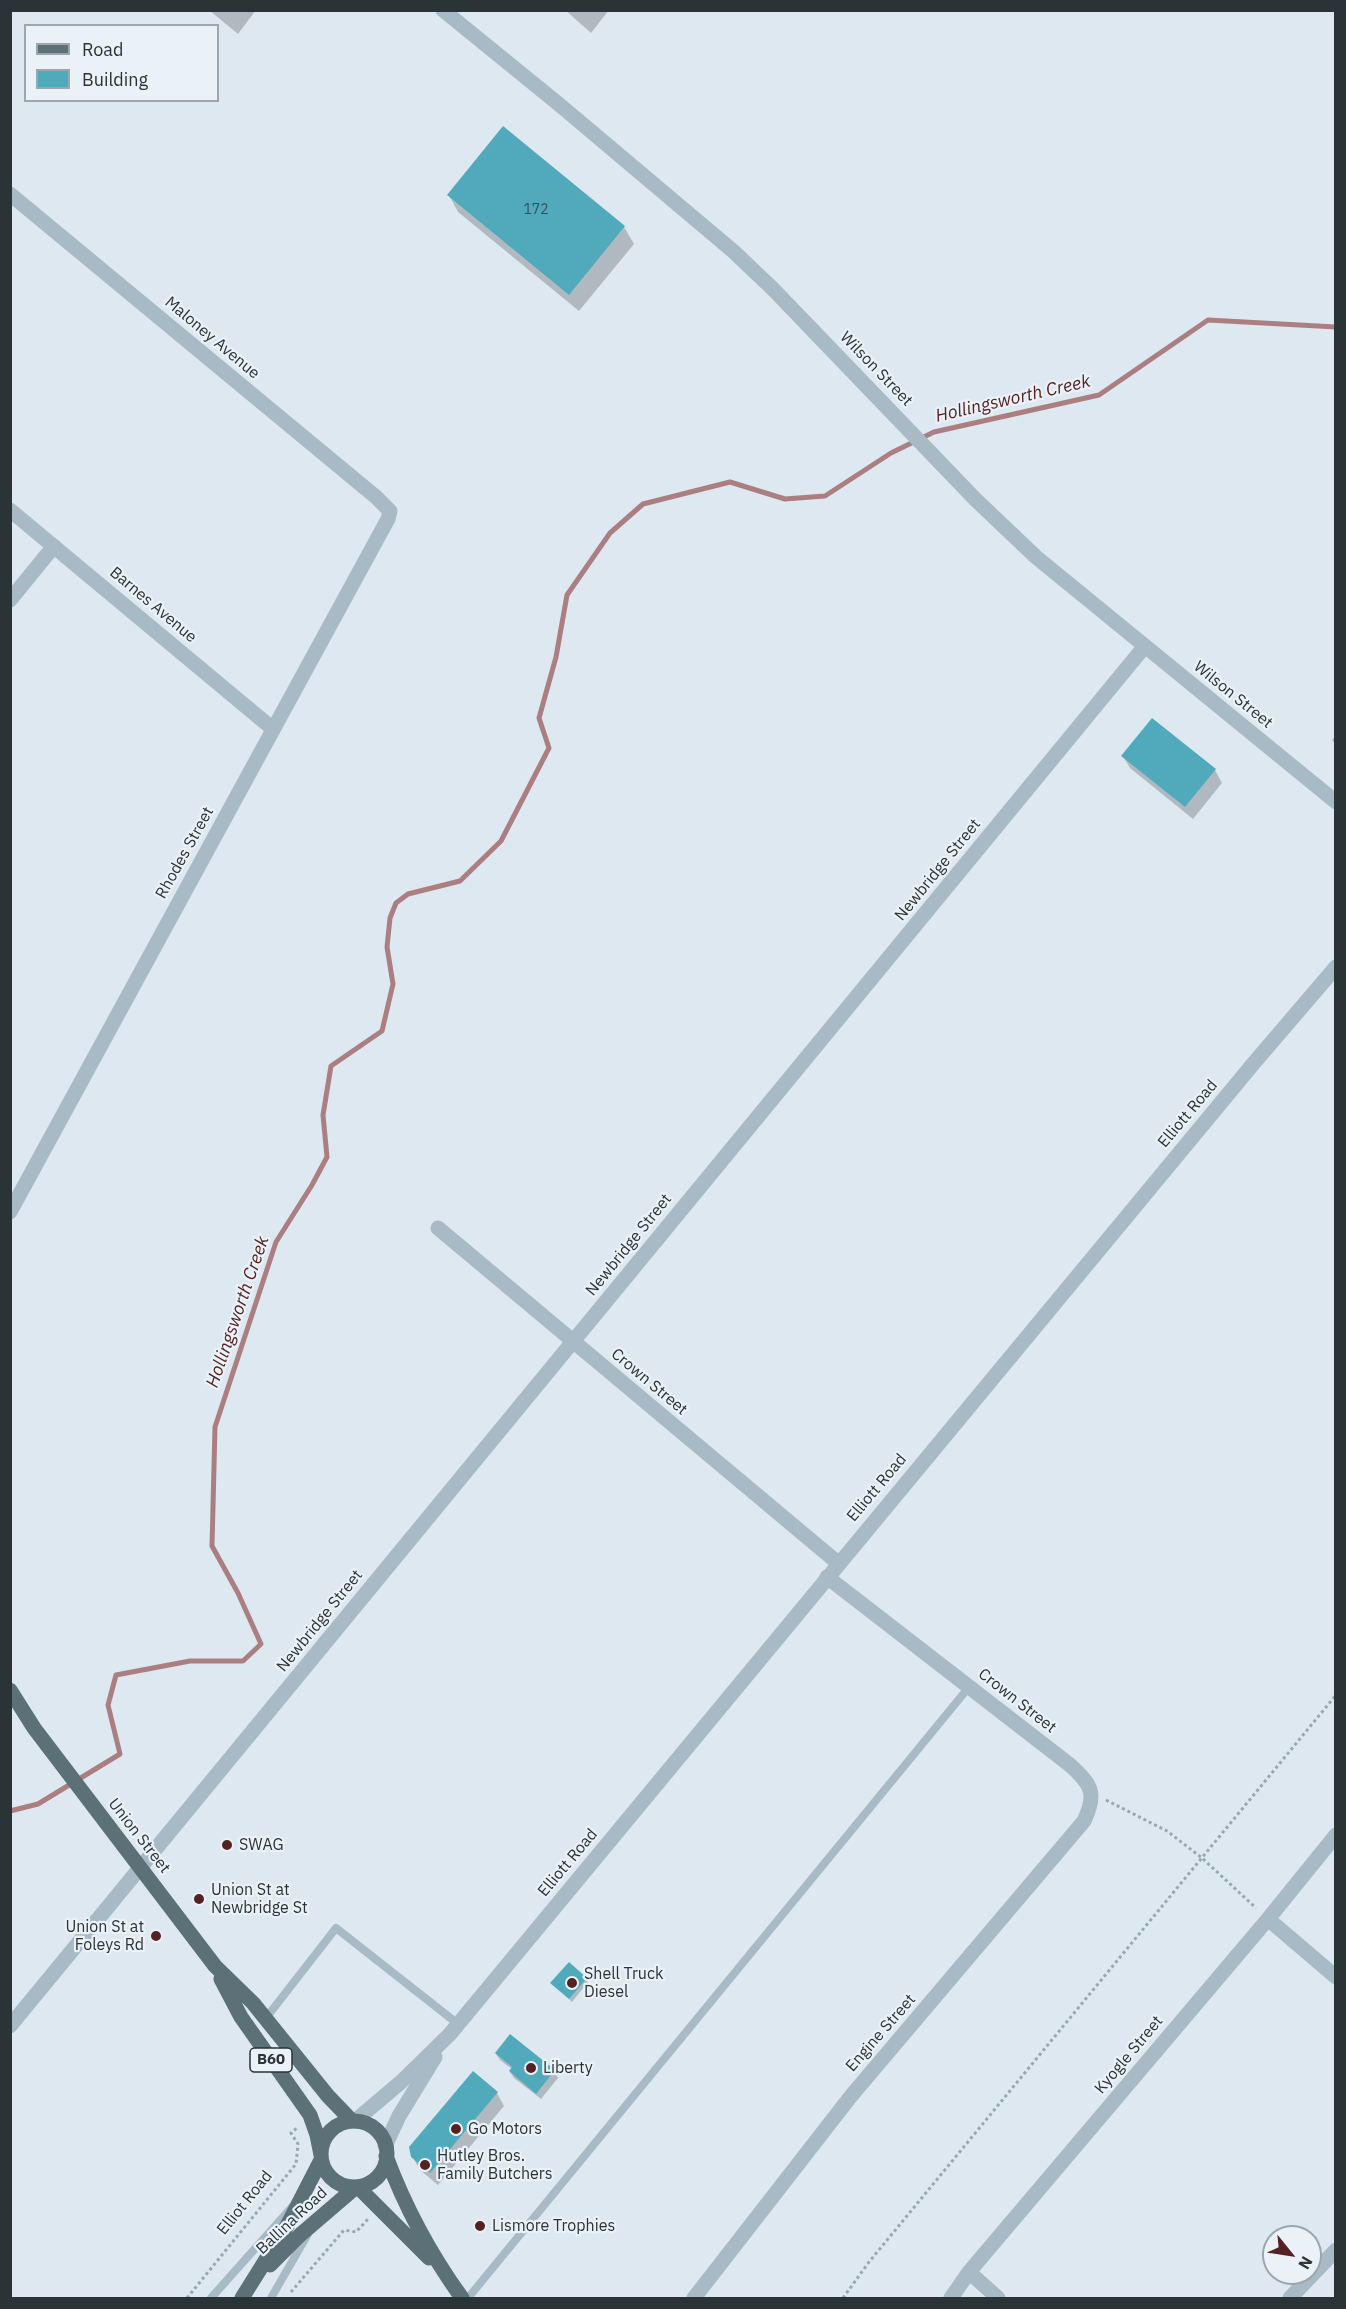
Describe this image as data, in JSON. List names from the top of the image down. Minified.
{"streets":{"main road":["Union Street","B60","Ballina Road"],"street":["Maloney Avenue","Wilson Street","Barnes Avenue","Rhodes Street","Newbridge Street","Elliott Road","Crown Street","Engine Street","Kyogle Street"],"path":["Elliot Road"]},"crossings":[["Maloney Avenue","Rhodes Street"],["Wilson Street","Newbridge Street"],["Barnes Avenue","Rhodes Street"],["Newbridge Street","Crown Street"],["Newbridge Street","Union Street"],["Elliott Road","Crown Street"],["Elliott Road","Union Street"],["Elliott Road","B60"],["Elliott Road","Ballina Road"],["Crown Street","Engine Street"],["Union Street","B60"],["Union Street","Ballina Road"],["B60","Ballina Road"]],"water":["Hollingsworth Creek"],"places":["SWAG","Union St at Newbridge St","Union St at Foleys Rd","Shell Truck Diesel","Liberty","Go Motors","Hutley Bros. Family Butchers","Lismore Trophies"],"house_numbers":["172"],"legend":["Road","Building"],"north":"bottom right"}
